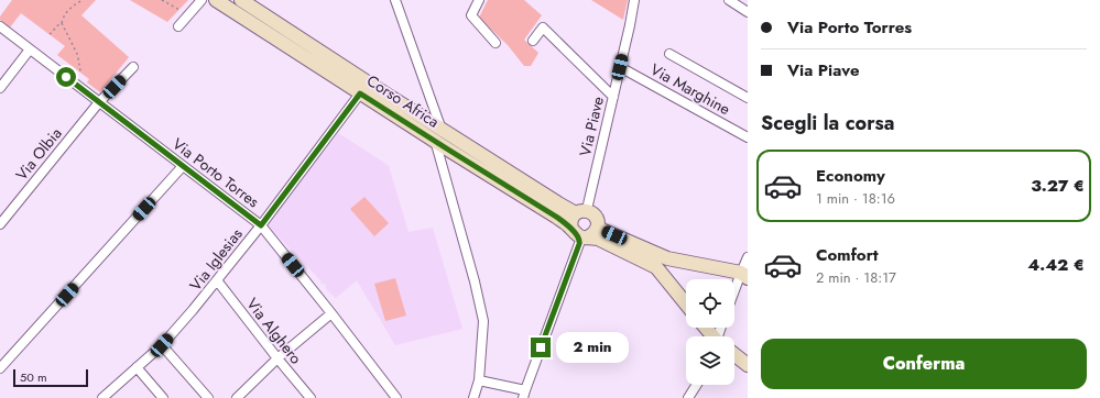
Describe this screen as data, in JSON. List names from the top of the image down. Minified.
{"streets":{"street":["Via Marghine","Corso Africa","Via Piave","Via Olbia","Via Porto Torres","Via Iglesias","Via Alghero"]},"crossings":[["Via Marghine","Via Piave"],["Corso Africa","Via Piave"],["Corso Africa","Via Iglesias"],["Via Olbia","Via Porto Torres"],["Via Porto Torres","Via Iglesias"],["Via Iglesias","Via Alghero"]],"scale_bar":"50 m","page":{"banner":["Via Porto Torres","Via Piave"],"heading":"Scegli la corsa","list":[{"name":"Economy","note":"1 min · 18:16","value":"3.27 €"},{"name":"Comfort","note":"2 min · 18:17","value":"4.42 €"}],"buttons":"Conferma","bubble":"2 min","scale":"50 m"}}
